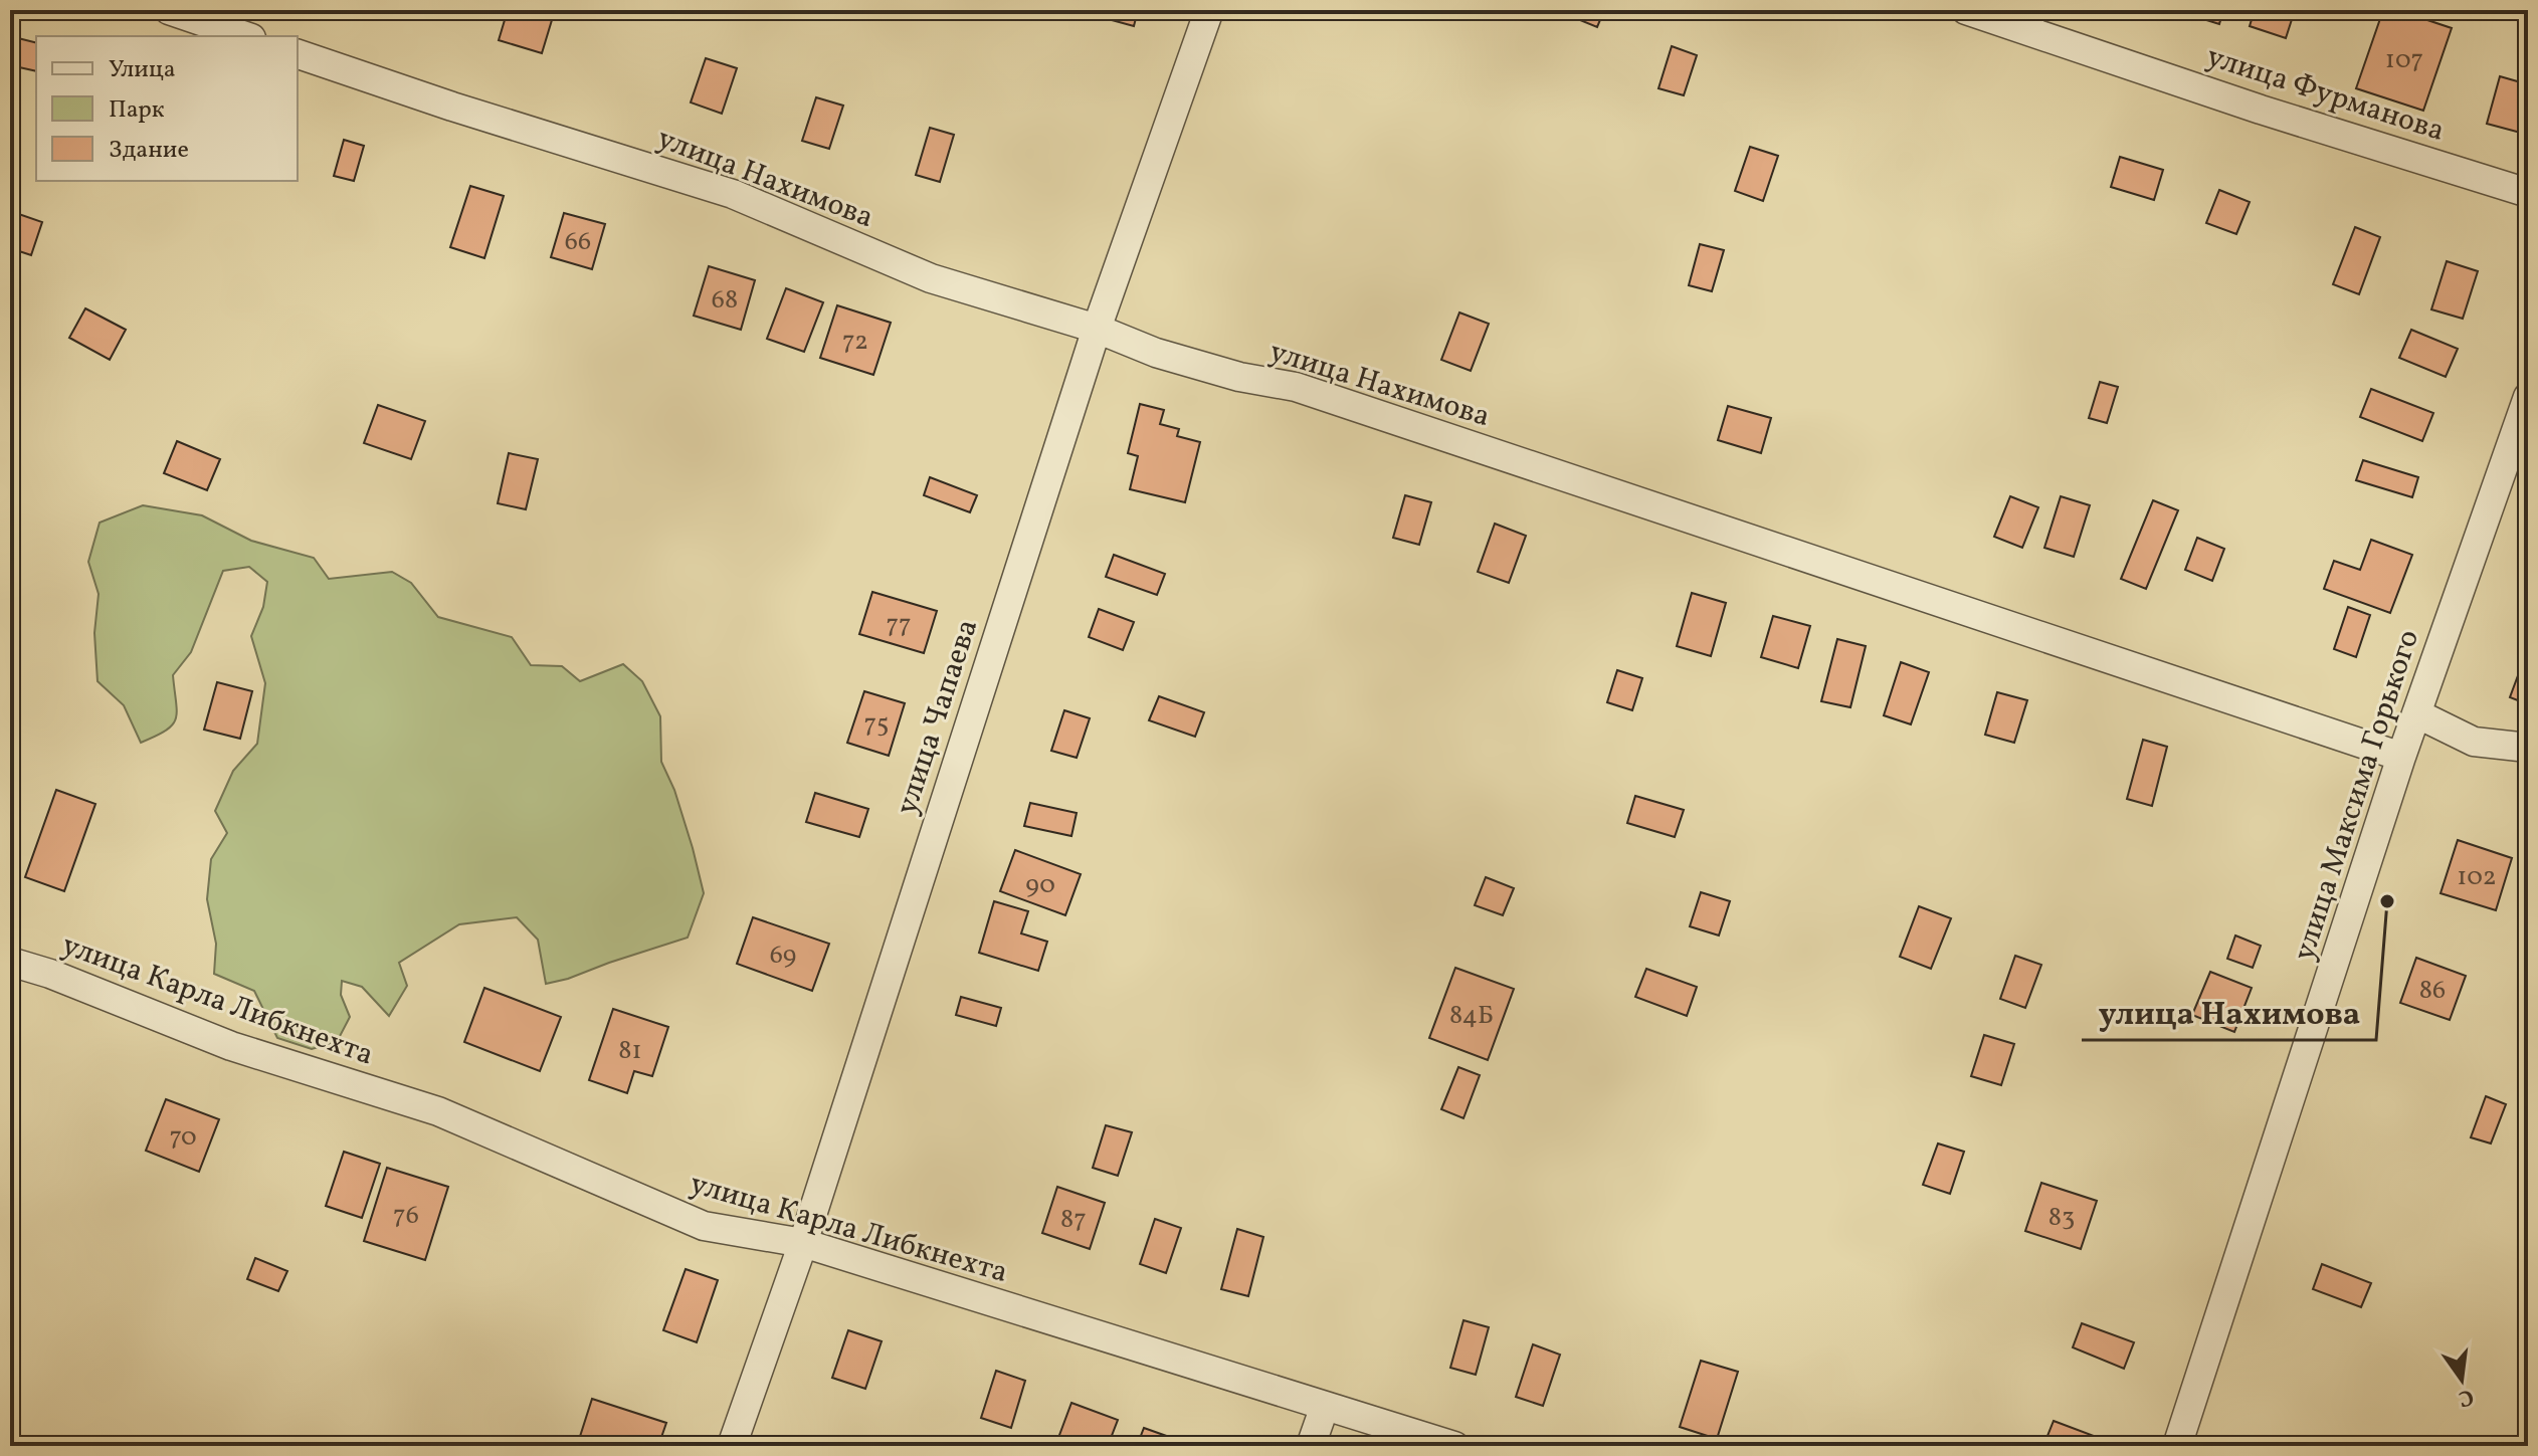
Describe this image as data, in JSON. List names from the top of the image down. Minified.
{"streets":{"street":["улица Фурманова","улица Нахимова","улица Чапаева","улица Максима Горького","улица Карла Либкнехта"]},"crossings":[["улица Нахимова","улица Чапаева"],["улица Нахимова","улица Максима Горького"],["улица Чапаева","улица Карла Либкнехта"]],"places":["улица Нахимова"],"house_numbers":["107","66","68","72","77","75","102","90","69","86","84Б","81","70","76","83","87"],"legend":["Улица","Парк","Здание"],"north":"bottom"}
